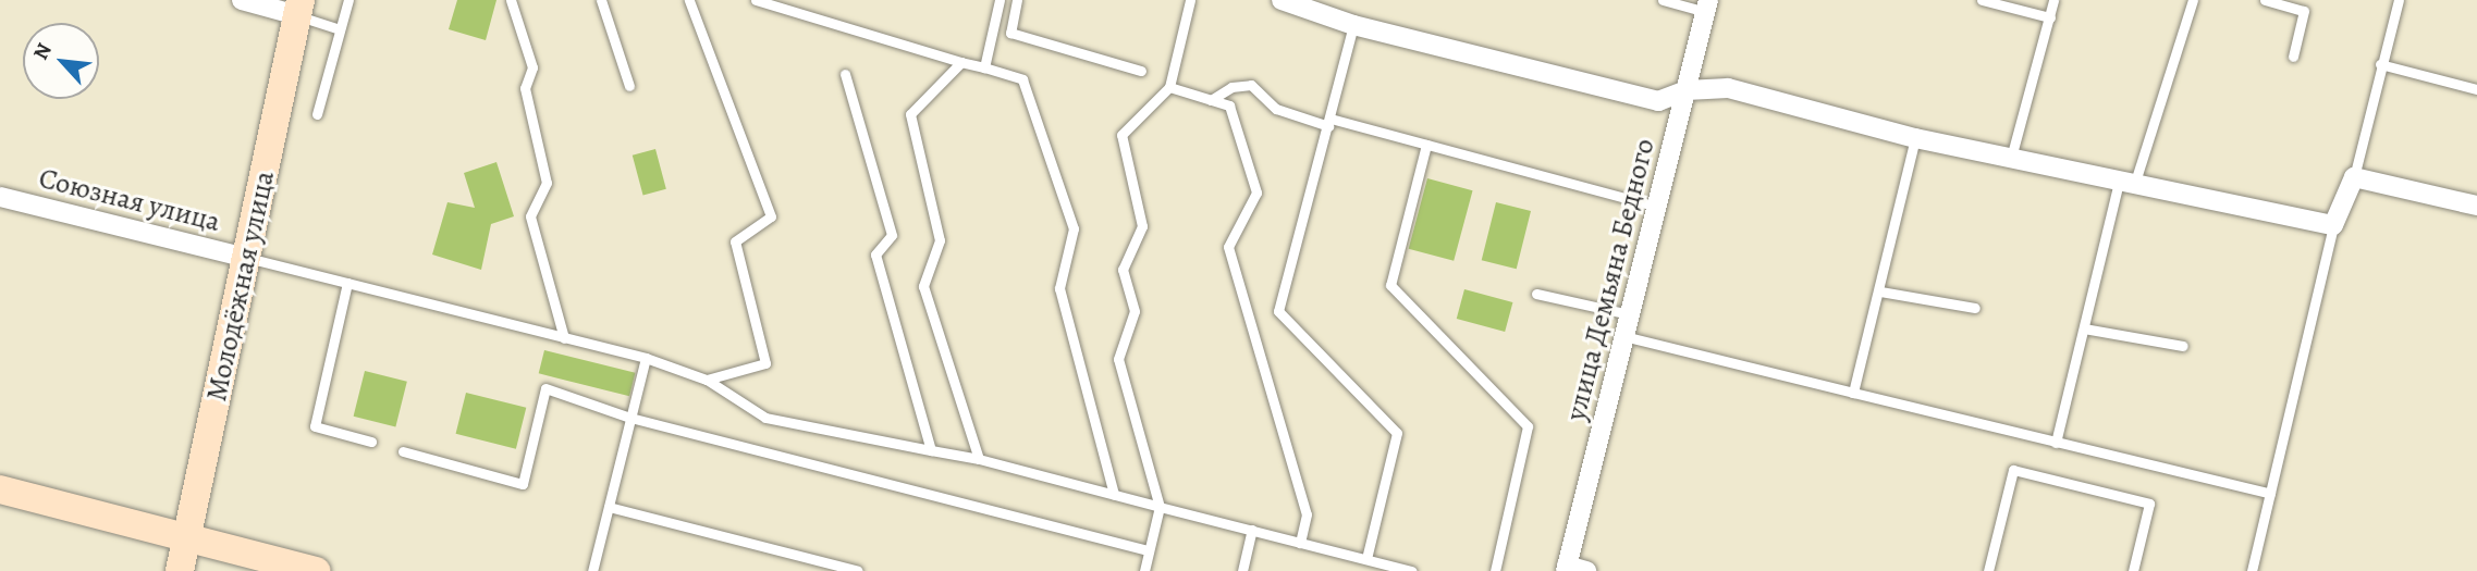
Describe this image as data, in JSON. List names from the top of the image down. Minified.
{"streets":{"street":["Союзная улица","улица Демьяна Бедного","Молодёжная улица"]},"crossings":[["Союзная улица","Молодёжная улица"]],"north":"top left"}
